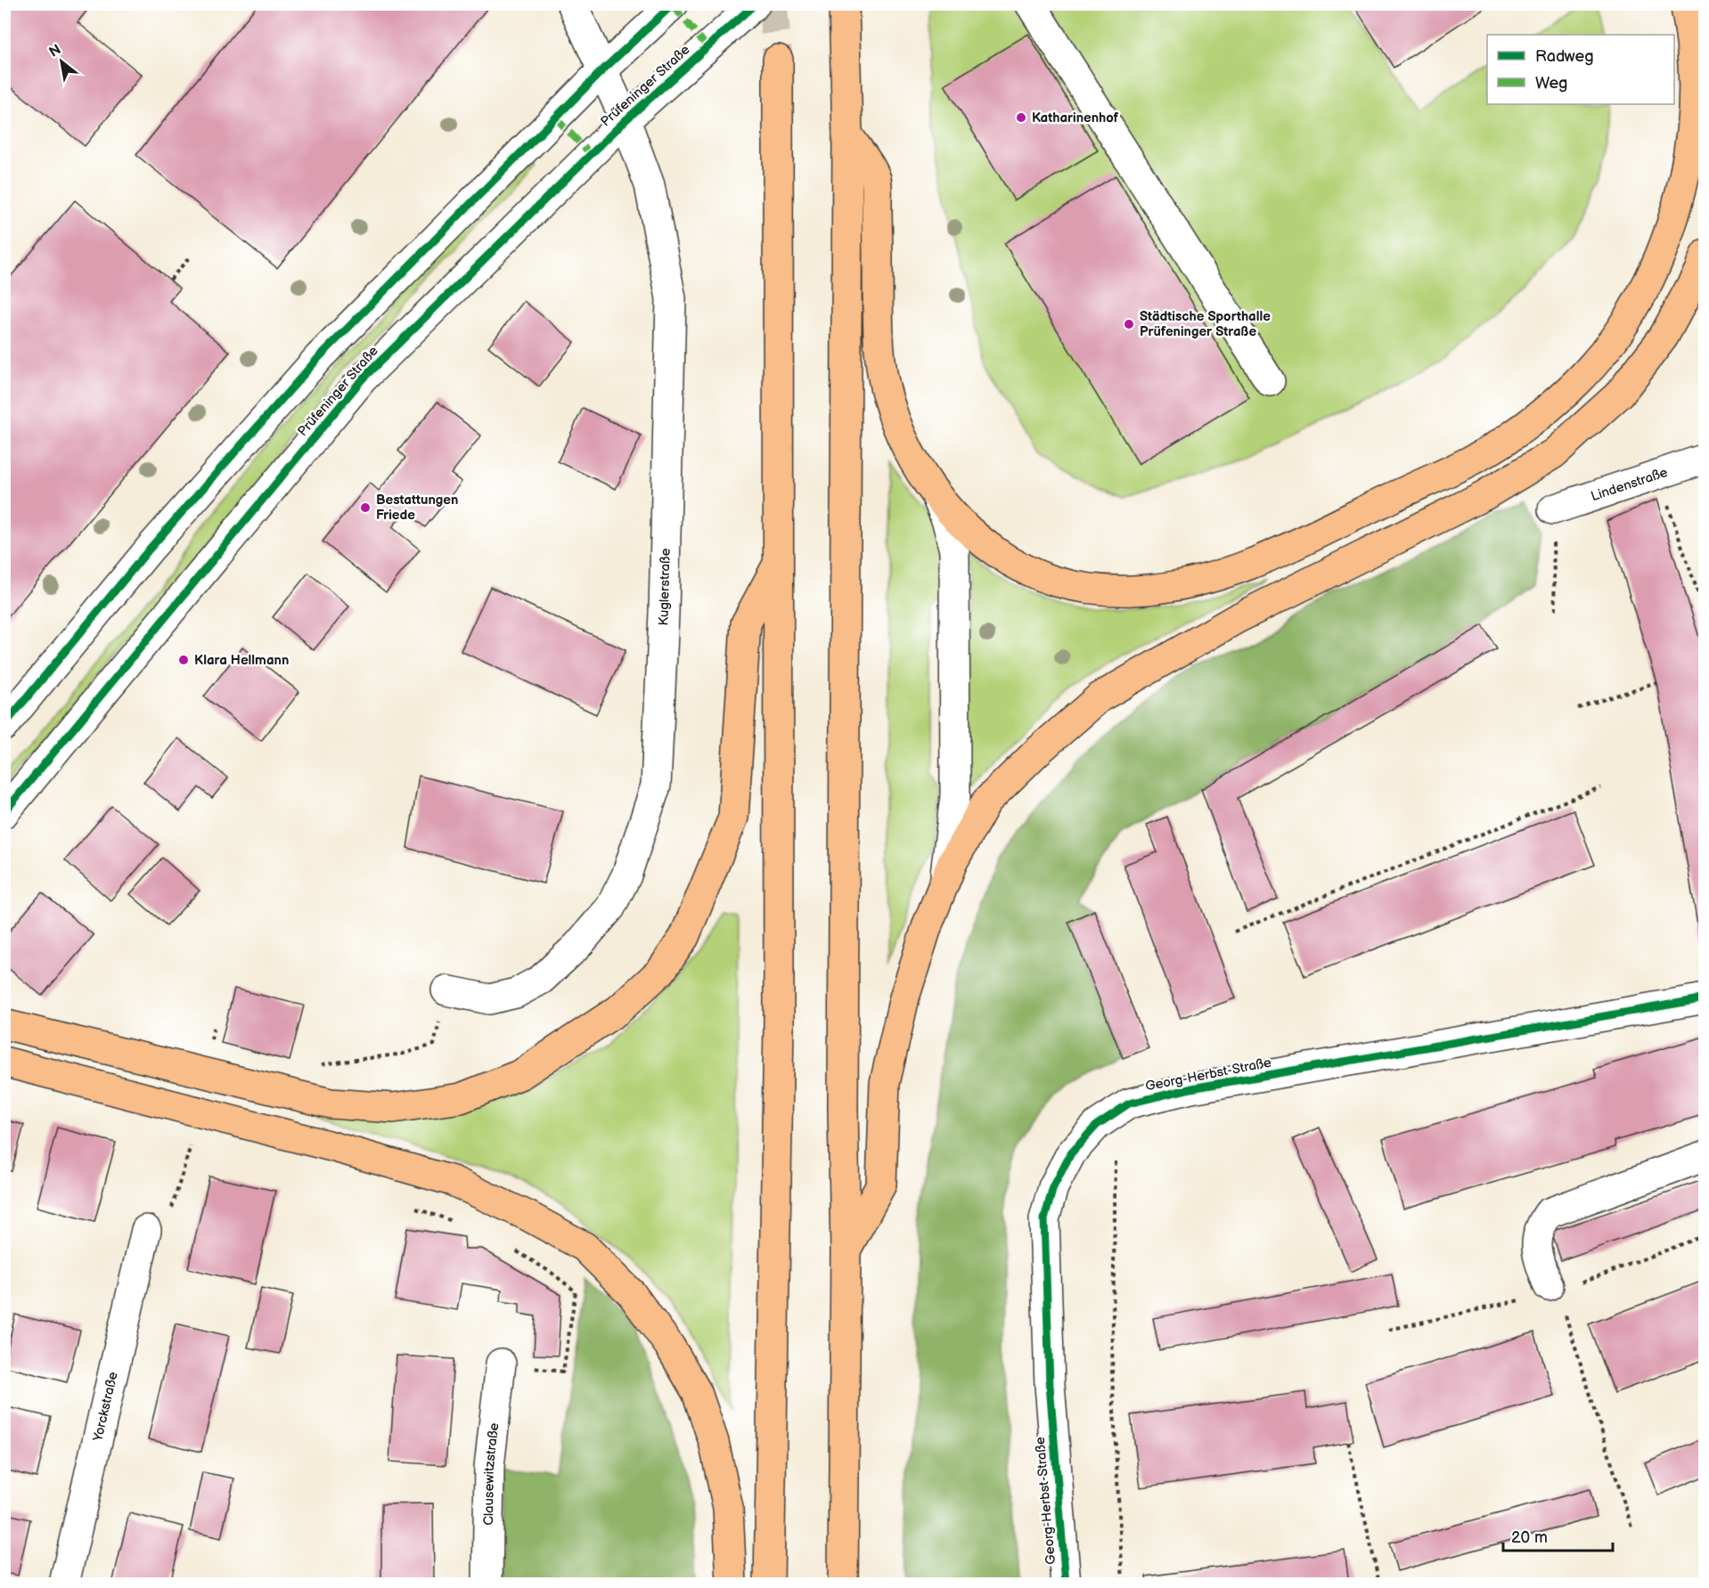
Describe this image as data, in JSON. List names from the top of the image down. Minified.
{"streets":{"street":["Prüfeninger Straße","Lindenstraße","Kuglerstraße","Georg-Herbst-Straße","Yorckstraße","Clausewitzstraße"]},"crossings":[["Prüfeninger Straße","Kuglerstraße"]],"places":["Katharinenhof","Städtische Sporthalle Prüfeninger Straße","Bestattungen Friede","Klara Hellmann"],"legend":["Radweg","Weg"],"scale_bar":"20 m","north":"top left"}
